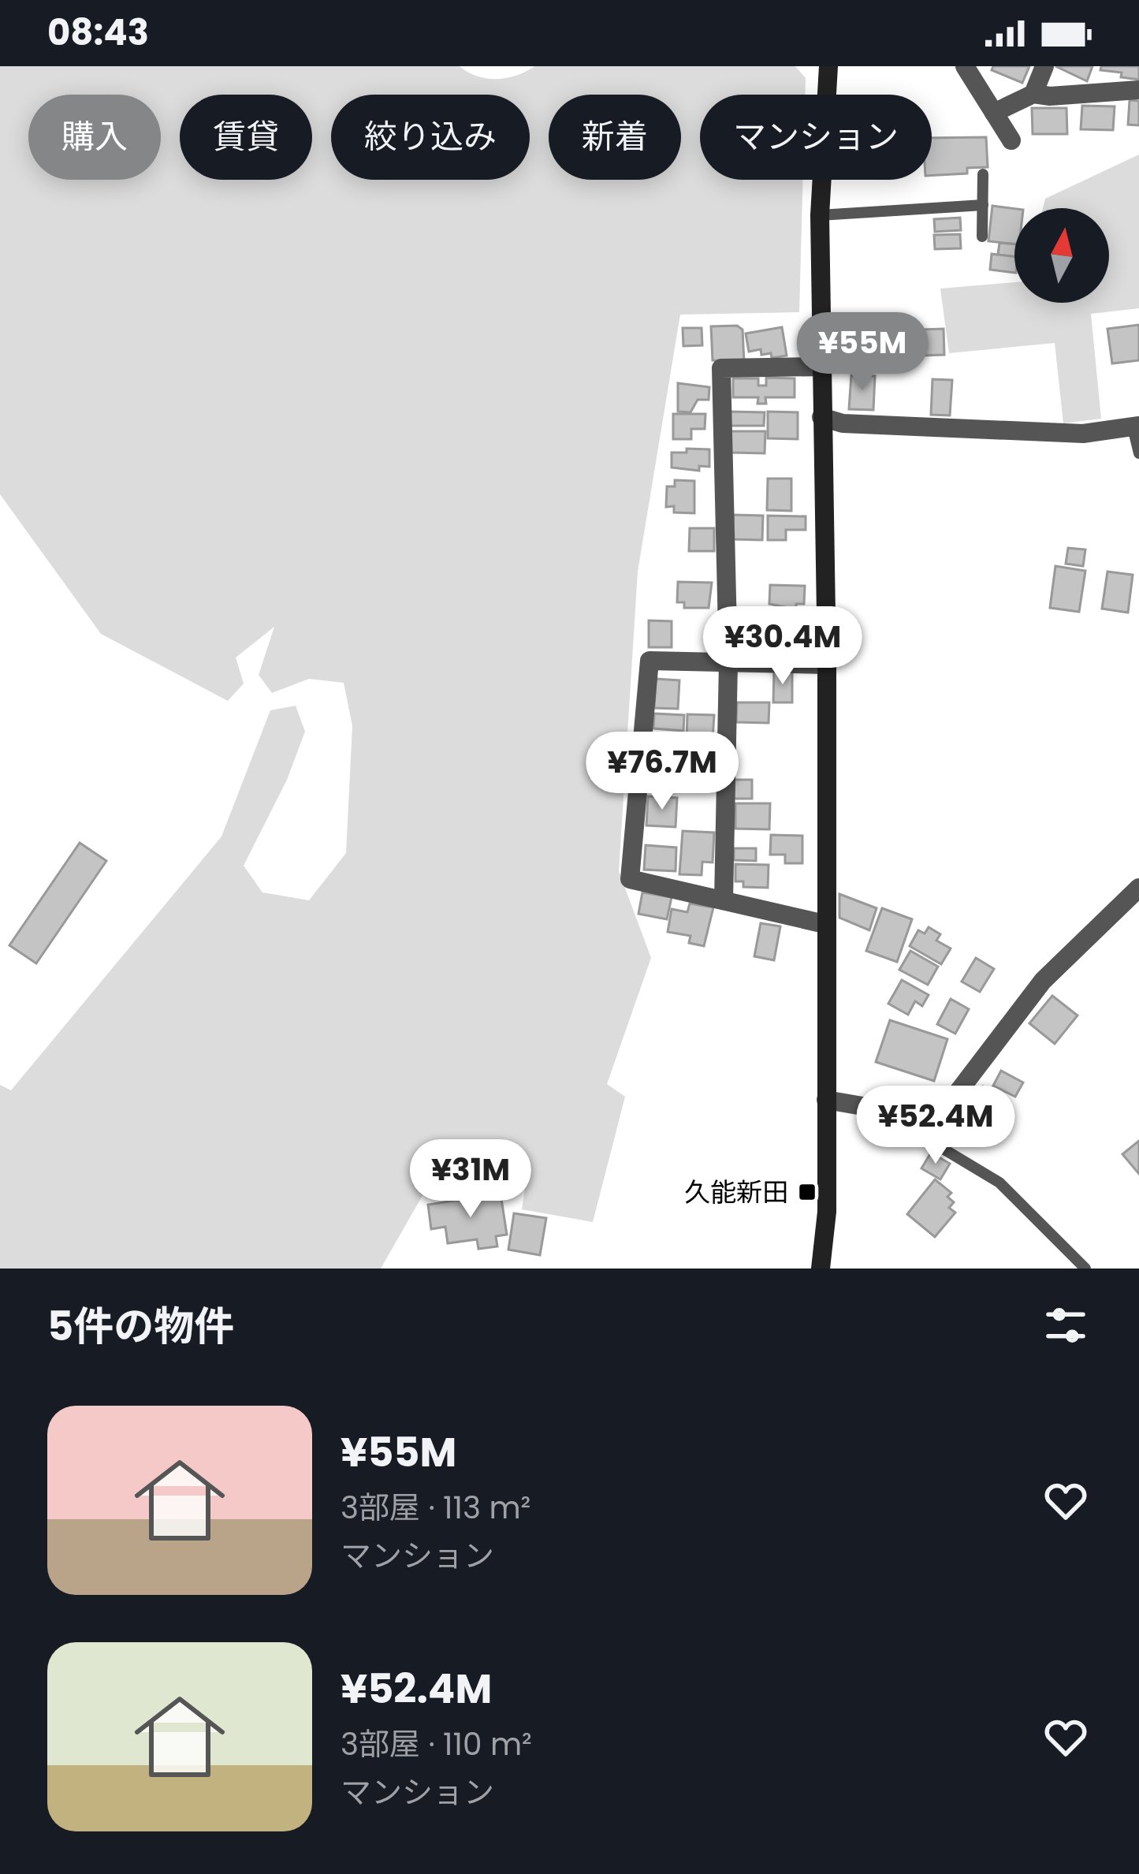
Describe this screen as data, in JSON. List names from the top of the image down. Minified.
{"places":{"transit":["久能新田"]},"north":"top","page":{"status":"08:43","chip":["購入","賃貸","絞り込み","新着","マンション"],"price":["¥55M","¥30.4M","¥76.7M","¥52.4M","¥31M"],"heading":"5件の物件","list":[{"name":"¥55M","note":"3部屋 · 113 m² · マンション"},{"name":"¥52.4M","note":"3部屋 · 110 m² · マンション"}]}}
